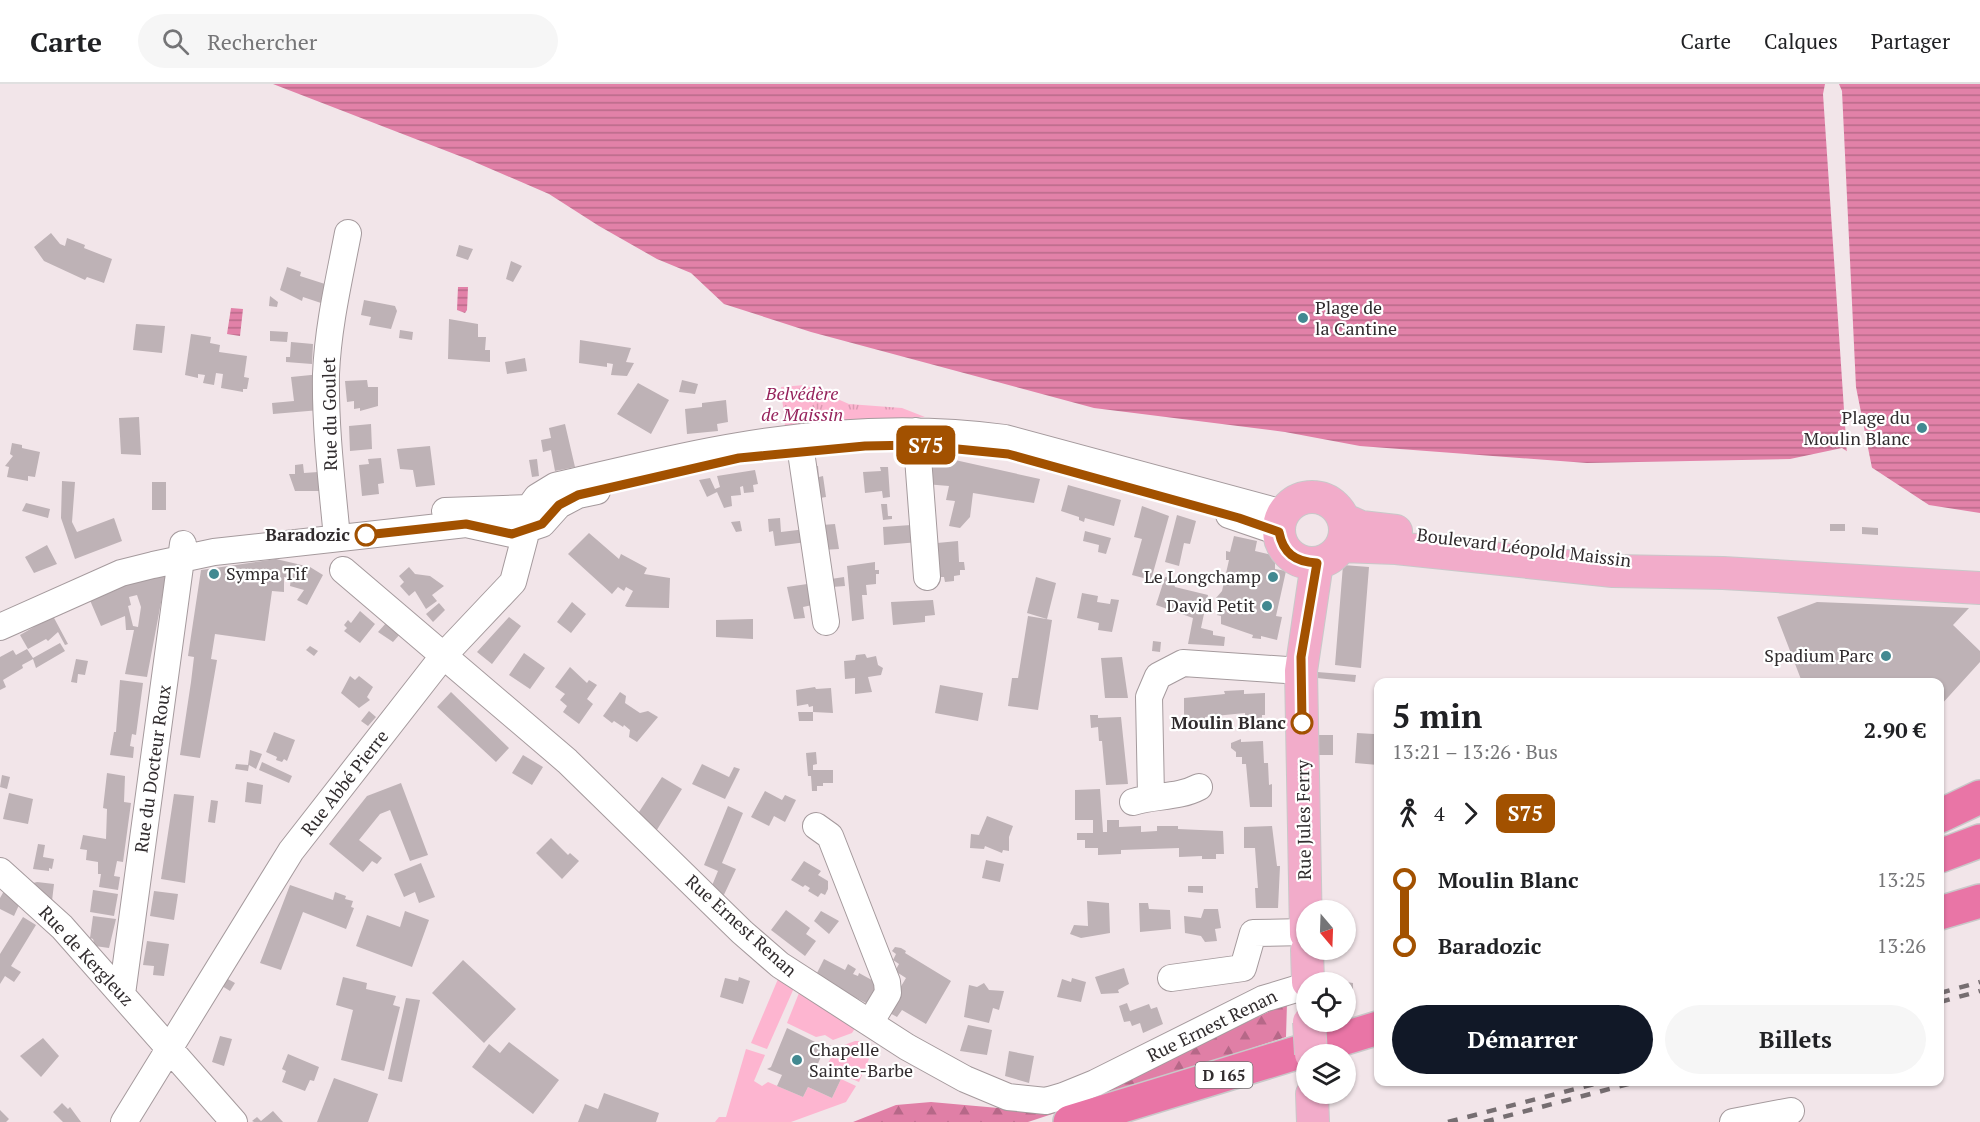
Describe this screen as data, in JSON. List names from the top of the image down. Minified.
{"streets":{"highway":["D 165"],"main road":["Boulevard Léopold Maissin","Rue Jules Ferry"],"street":["Rue du Goulet","Rue du Docteur Roux","Rue Abbé Pierre","Rue Ernest Renan","Rue de Kergleuz"]},"crossings":[["Boulevard Léopold Maissin","Rue Jules Ferry"],["Rue du Docteur Roux","Rue de Kergleuz"],["Rue Abbé Pierre","Rue Ernest Renan"],["Rue Abbé Pierre","Rue de Kergleuz"]],"parks":["Belvédère de Maissin"],"places":["Plage de la Cantine","Plage du Moulin Blanc","Baradozic","Sympa Tif","Le Longchamp","David Petit","Spadium Parc","Moulin Blanc","Chapelle Sainte-Barbe"],"lines":["bus line S75"],"north":"bottom","page":{"header":"Carte","search":"Rechercher","nav":["Carte","Calques","Partager"],"on_map":"S75","heading":["5 min","13:21 – 13:26 · Bus","2.90 €"],"legs":["4","S75"],"list":[{"name":"Moulin Blanc","value":"13:25"},{"name":"Baradozic","value":"13:26"}],"buttons":["Démarrer","Billets"]}}
